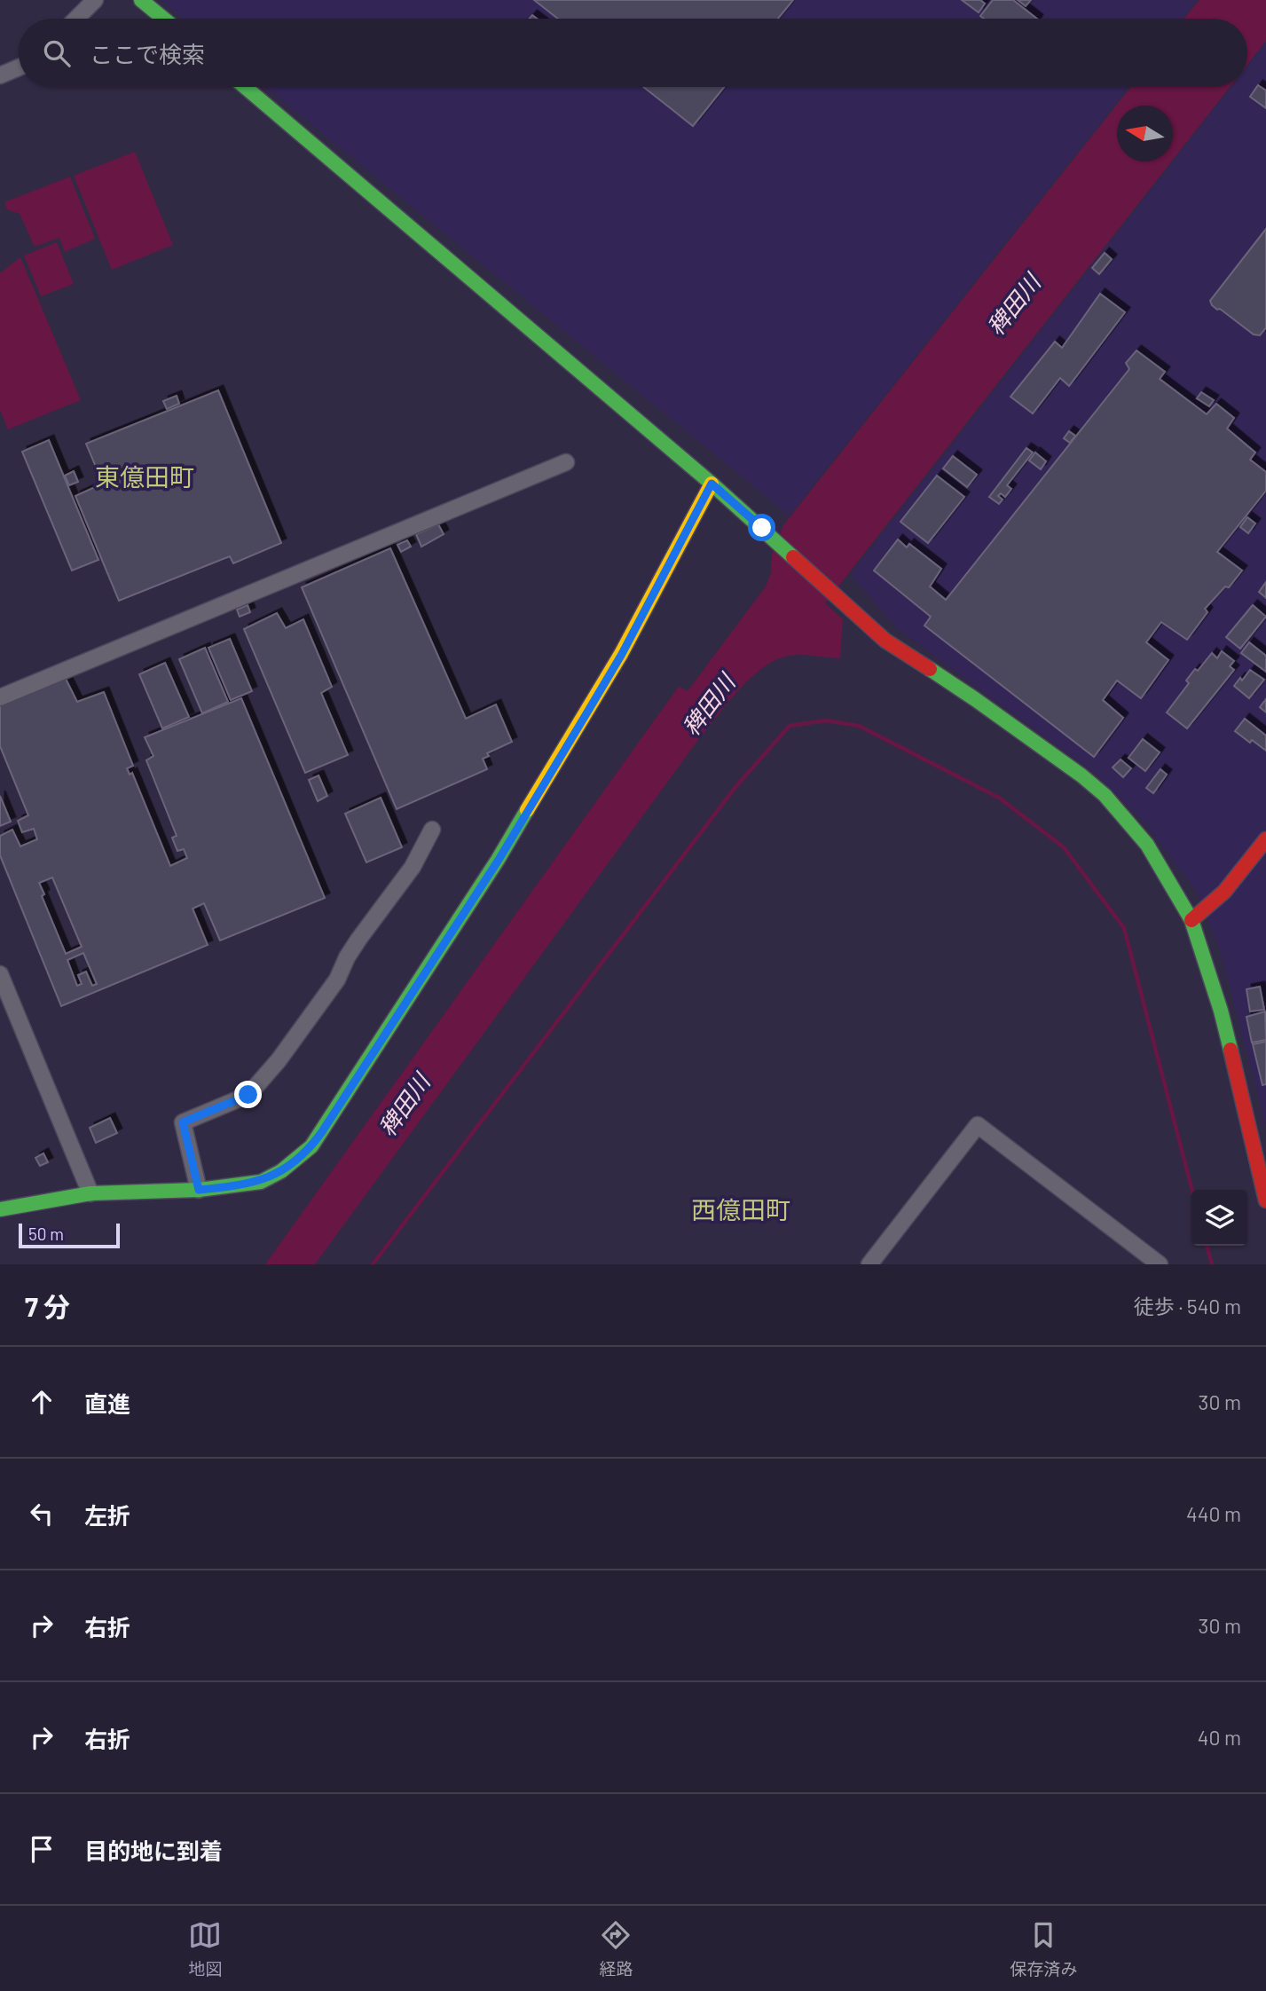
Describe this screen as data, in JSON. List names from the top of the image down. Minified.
{"districts":["東億田町","西億田町"],"water":["稗田川"],"scale_bar":"50 m","north":"left","page":{"search":"ここで検索","scale":"50 m","heading":["7 分","徒歩 · 540 m"],"list":[["直進","30 m"],["左折","440 m"],["右折","30 m"],["右折","40 m"],"目的地に到着"],"nav":["地図","経路","保存済み"]}}
